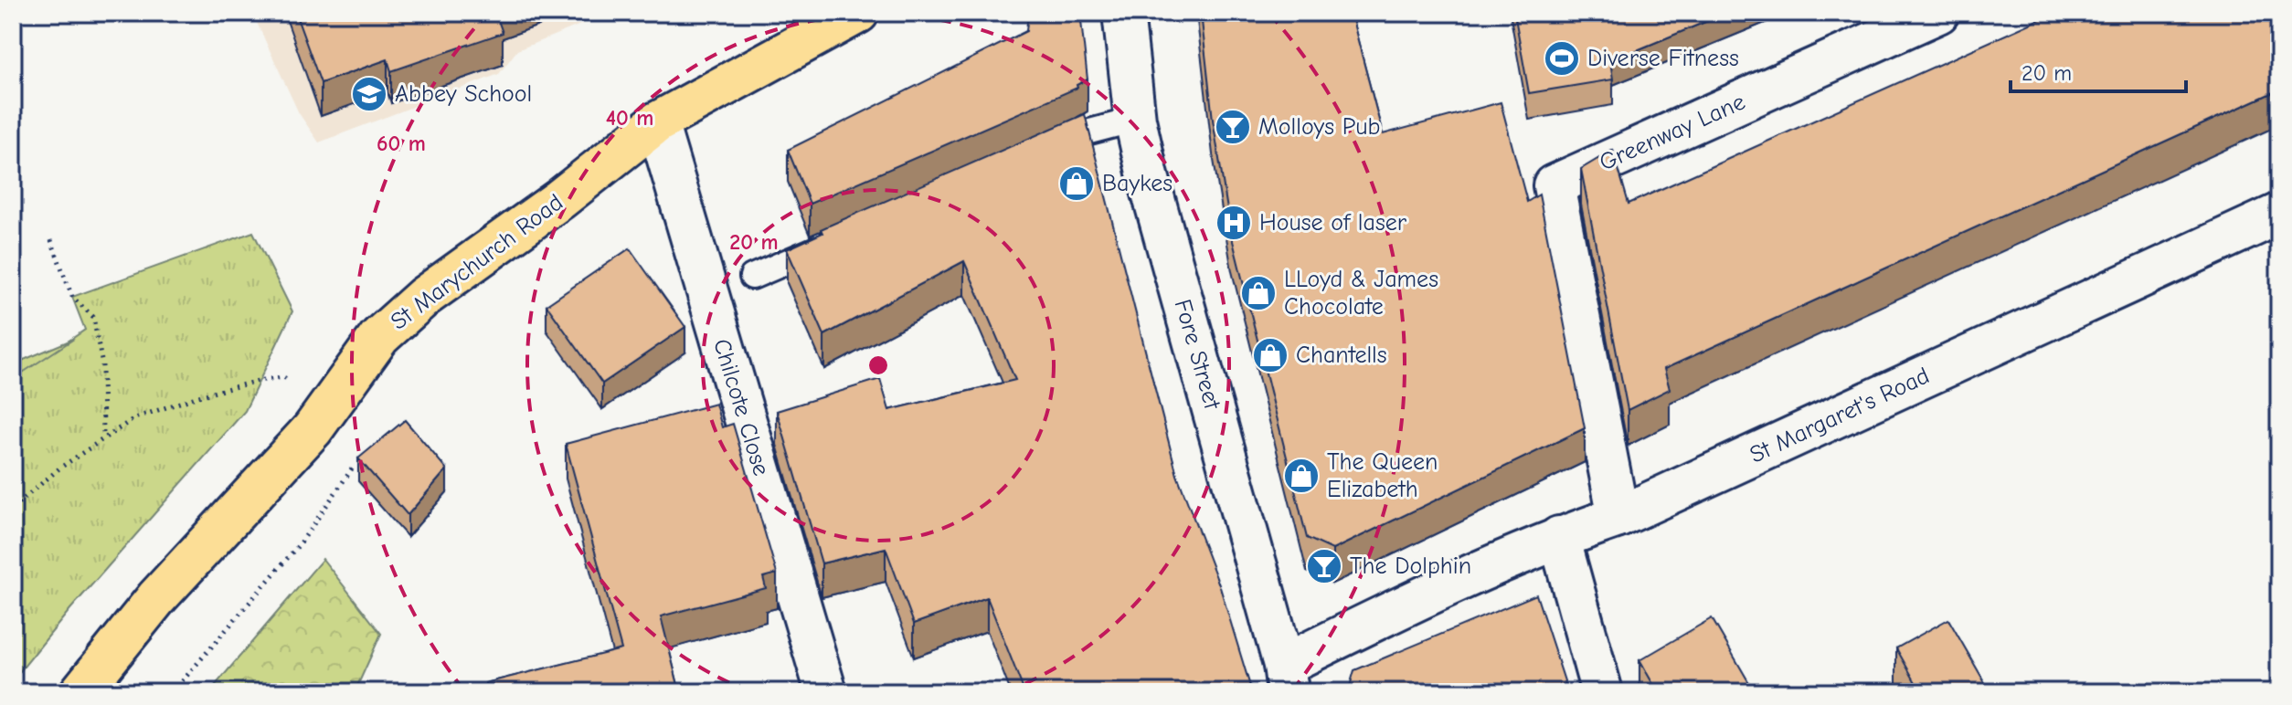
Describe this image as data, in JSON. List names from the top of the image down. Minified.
{"streets":{"main road":["St Marychurch Road"],"street":["Greenway Lane","Fore Street","Chilcote Close","St Margaret's Road"]},"crossings":[["Greenway Lane","St Margaret's Road"],["St Marychurch Road","Chilcote Close"],["Fore Street","St Margaret's Road"]],"places":{"sports":["Diverse Fitness"],"school or university":["Abbey School"],"bar":["Molloys Pub","The Dolphin"],"shop":["Baykes","LLoyd & James Chocolate","Chantells","The Queen Elizabeth"],"hospital":["House of laser"]},"scale_bar":"20 m","rings":["40 m","60 m","20 m"]}
